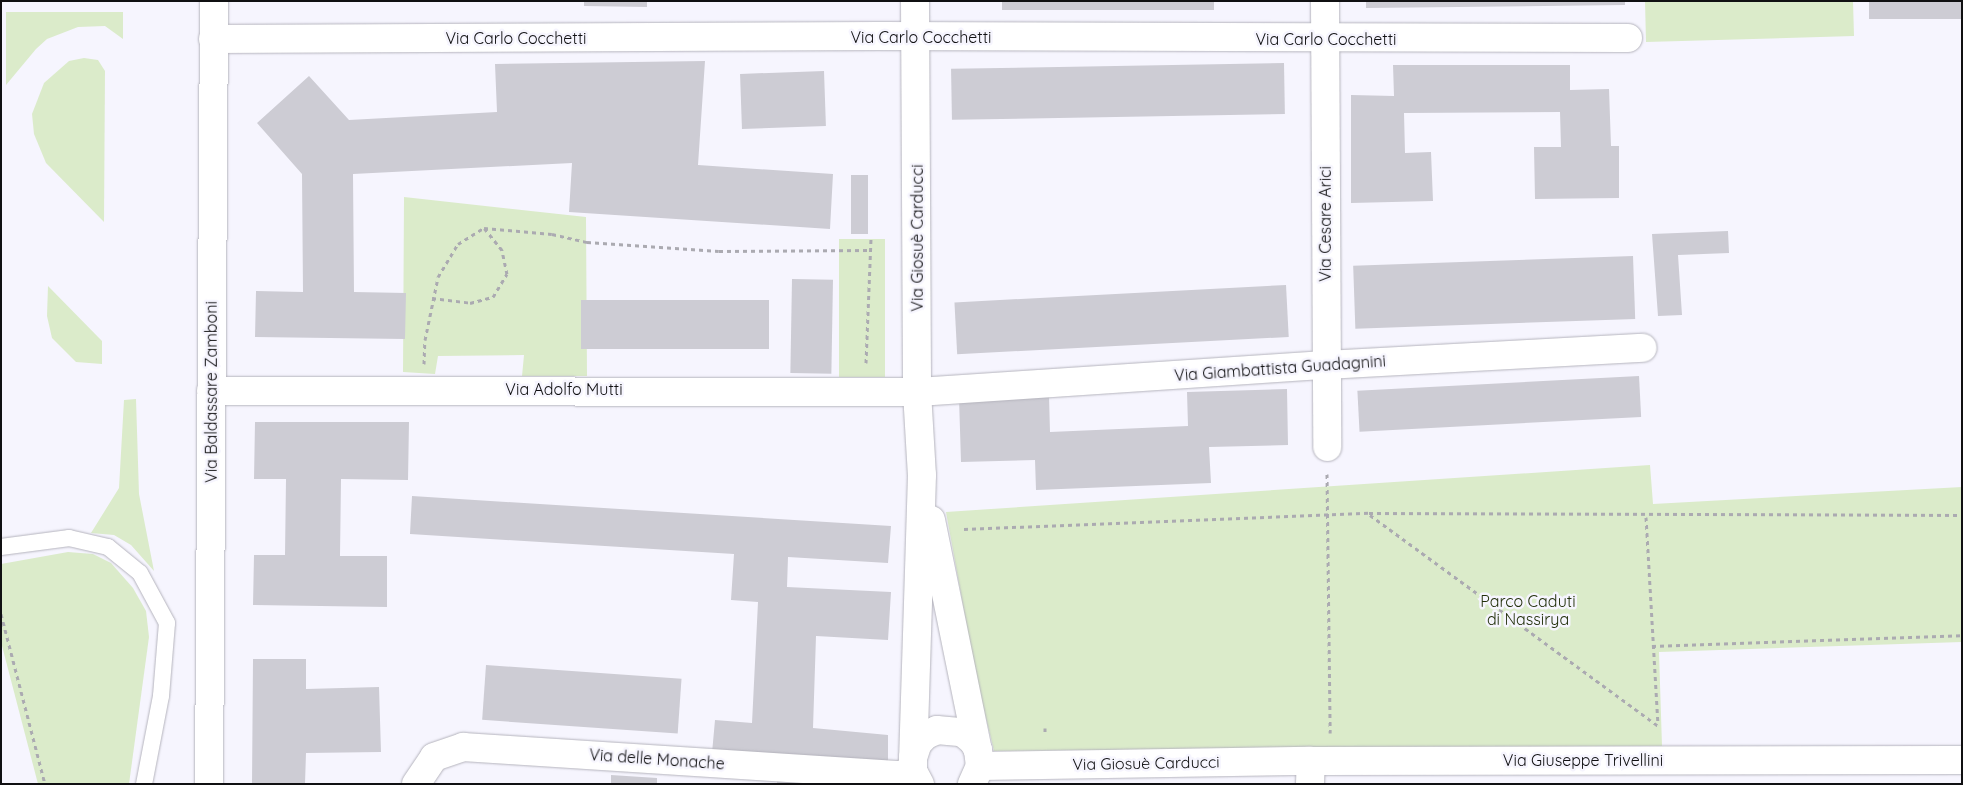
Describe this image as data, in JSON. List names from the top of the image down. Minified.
{"streets":{"street":["Via Carlo Cocchetti","Via Cesare Arici","Via Giosuè Carducci","Via Giambattista Guadagnini","Via Adolfo Mutti","Via Baldassare Zamboni","Via delle Monache","Via Giuseppe Trivellini"]},"crossings":[["Via Carlo Cocchetti","Via Cesare Arici"],["Via Carlo Cocchetti","Via Giosuè Carducci"],["Via Carlo Cocchetti","Via Baldassare Zamboni"],["Via Cesare Arici","Via Giambattista Guadagnini"],["Via Giosuè Carducci","Via Giambattista Guadagnini"],["Via Giosuè Carducci","Via Adolfo Mutti"],["Via Giosuè Carducci","Via delle Monache"],["Via Giosuè Carducci","Via Giuseppe Trivellini"],["Via Giambattista Guadagnini","Via Adolfo Mutti"],["Via Adolfo Mutti","Via Baldassare Zamboni"]],"parks":["Parco Caduti di Nassirya"]}
